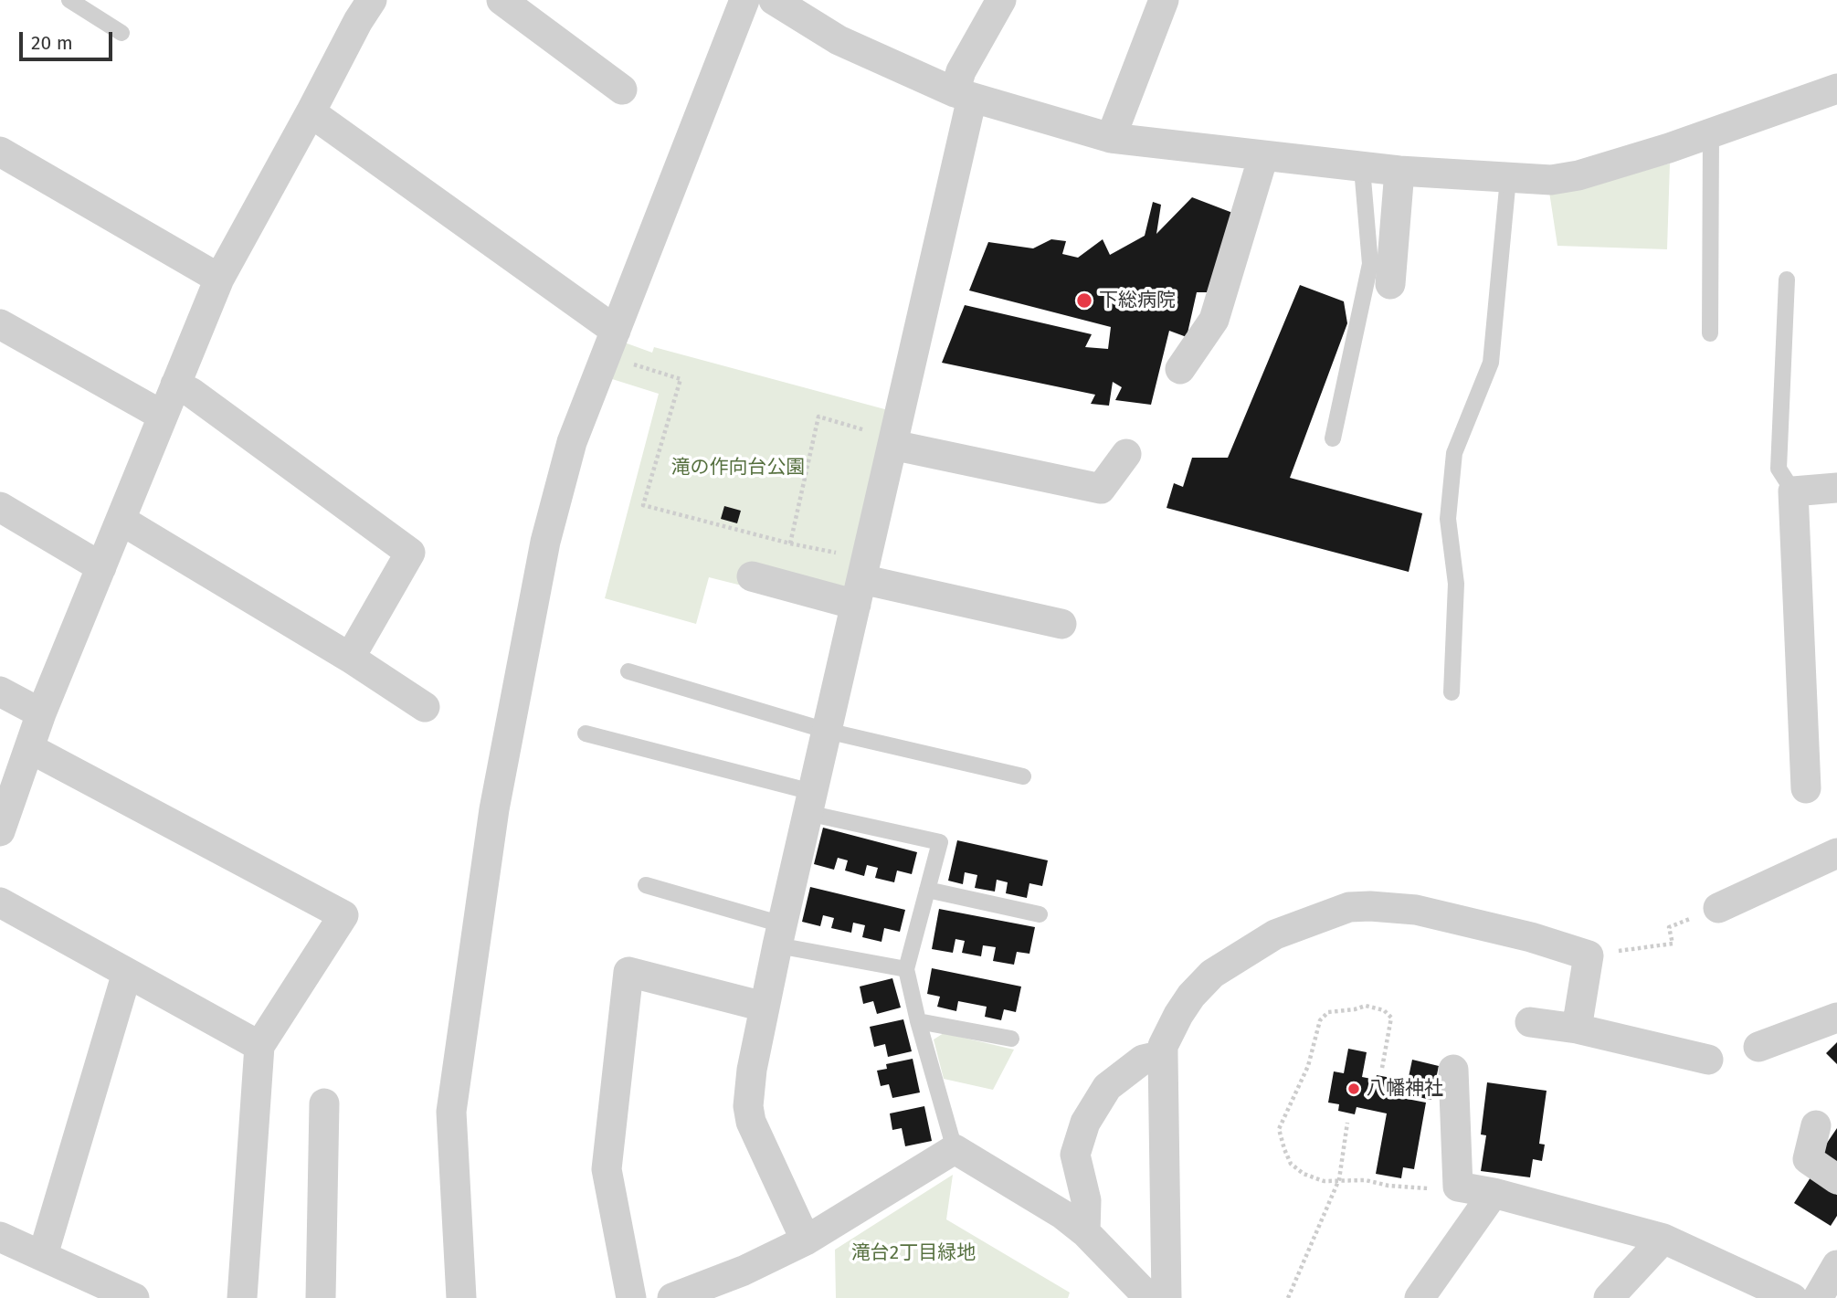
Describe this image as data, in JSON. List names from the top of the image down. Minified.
{"parks":["滝の作向台公園","滝台2丁目緑地"],"places":["下総病院","八幡神社"],"scale_bar":"20 m"}
